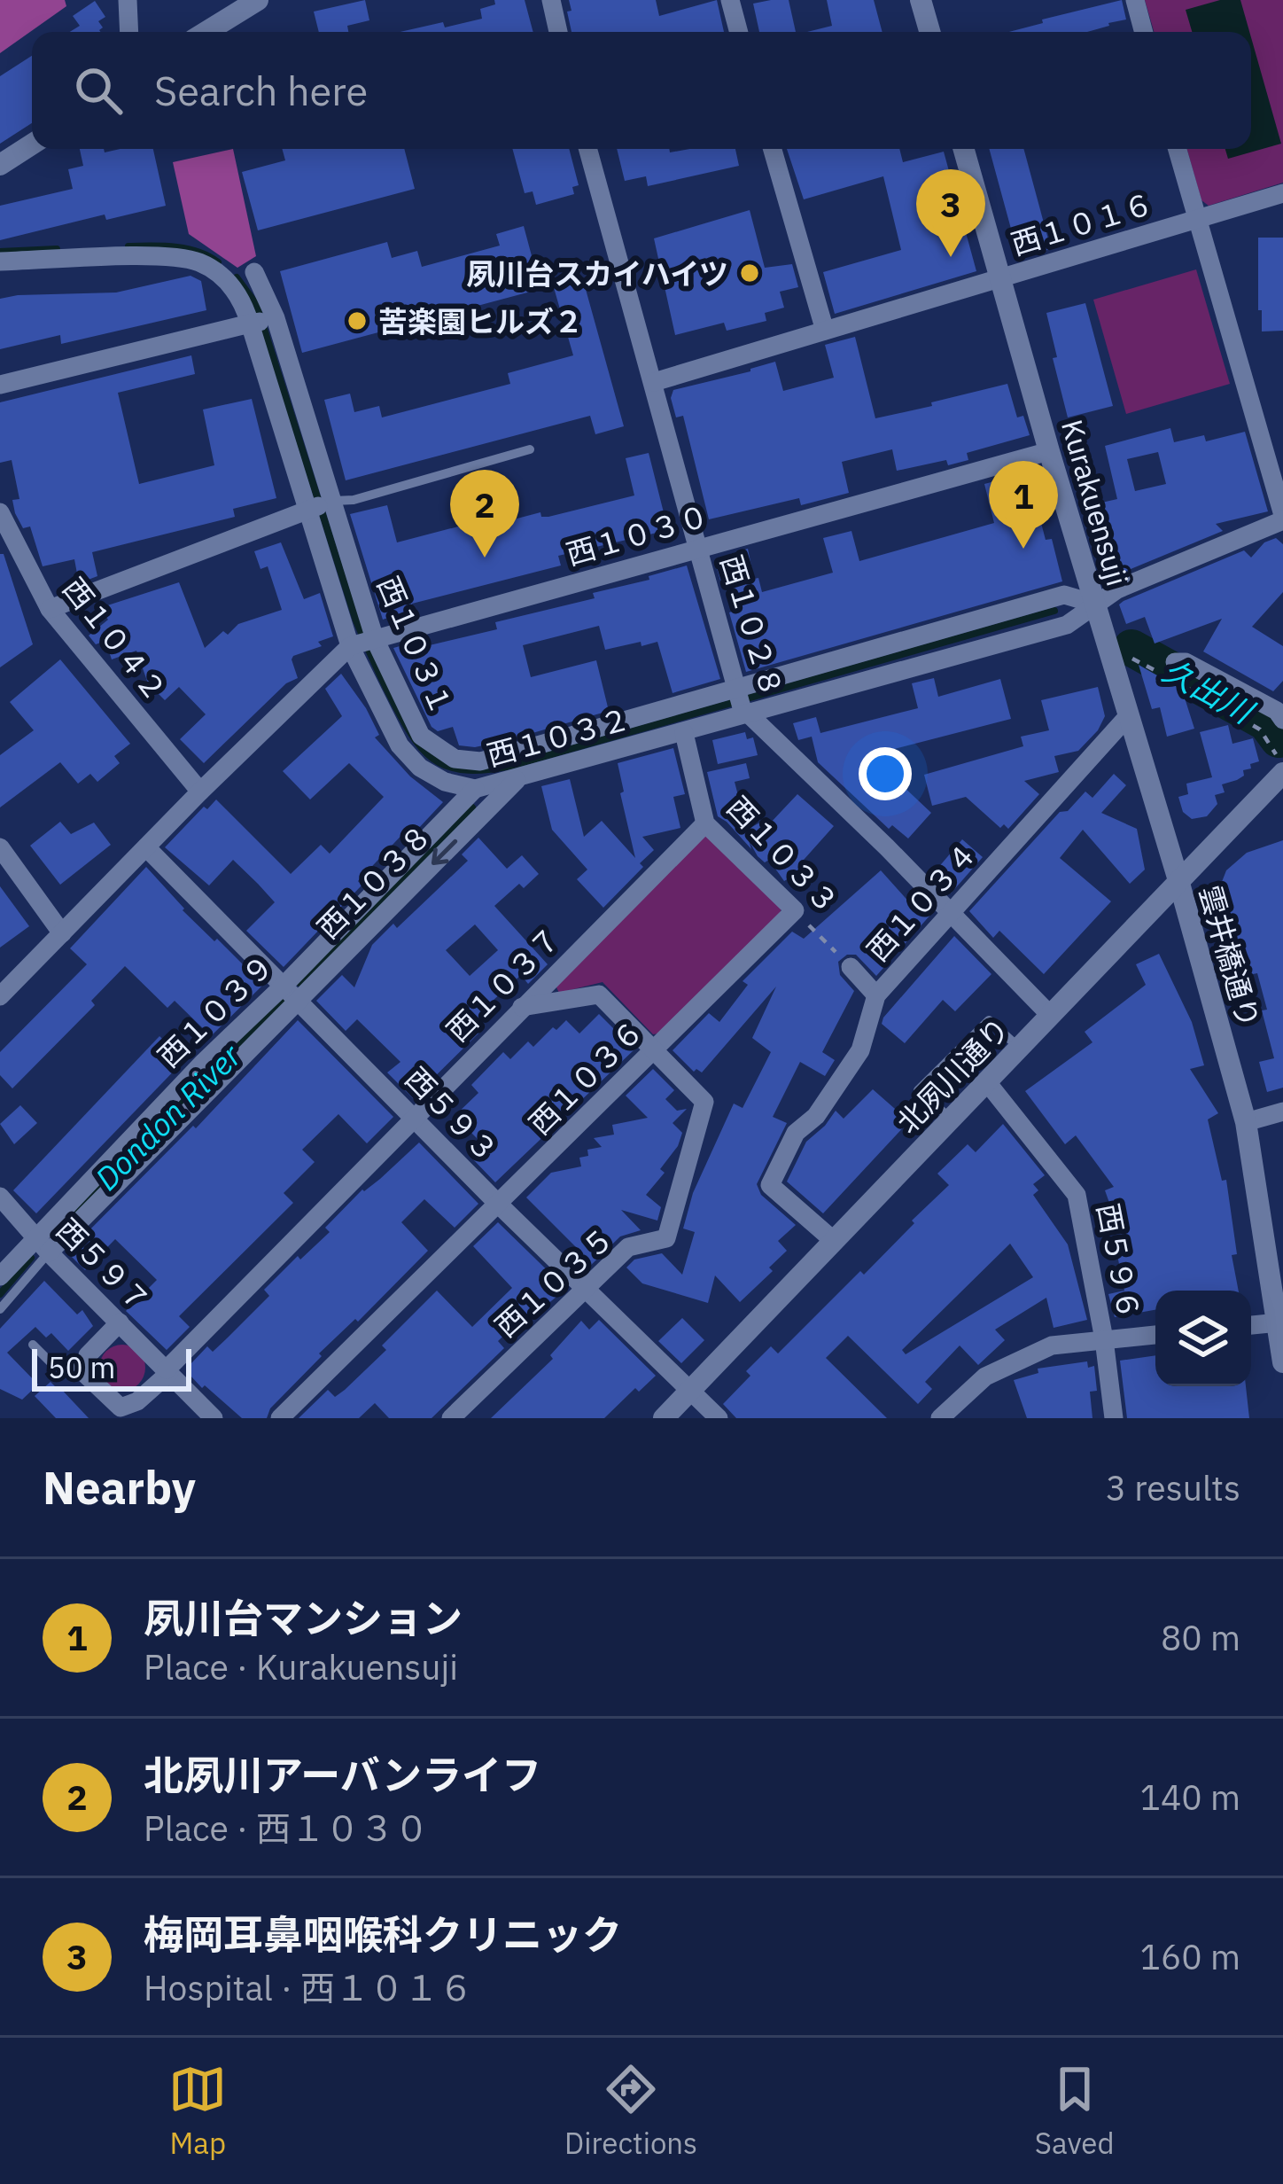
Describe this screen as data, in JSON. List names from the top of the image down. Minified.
{"streets":{"street":["西１０１６","Kurakuensuji","西１０３０","西１０２８","西１０４２","西１０３１","西１０３２","西１０３３","西１０３８","西１０３４","雲井橋通り","西１０３７","西１０３９","北夙川通り","西１０３６","西５９３","西５９６","西５９７","西１０３５"]},"crossings":[["西１０１６","Kurakuensuji"],["西１０１６","西１０２８"],["Kurakuensuji","西１０３０"],["Kurakuensuji","西１０３１"],["Kurakuensuji","西１０３２"],["Kurakuensuji","西１０３４"],["Kurakuensuji","雲井橋通り"],["Kurakuensuji","北夙川通り"],["西１０３０","西１０２８"],["西１０３０","西１０４２"],["西１０３０","西１０３１"],["西１０３０","西１０３２"],["西１０３０","西５９３"],["西１０２８","西１０３１"],["西１０２８","西１０３２"],["西１０２８","西１０３４"],["西１０２８","北夙川通り"],["西１０３１","西１０３２"],["西１０３２","西１０３３"],["西１０３２","西１０３８"],["西１０３２","西１０３９"],["西１０３３","西１０３７"],["西１０３３","西１０３６"],["西１０３８","西１０３９"],["西１０３８","西５９３"],["西１０３８","西５９７"],["西１０３４","北夙川通り"],["雲井橋通り","北夙川通り"],["西１０３７","西５９３"],["西１０３７","西５９７"],["西１０３７","西１０３５"],["西１０３９","西５９３"],["西１０３９","西５９７"],["北夙川通り","西５９３"],["北夙川通り","西５９６"],["西１０３６","西５９３"],["西１０３６","西１０３５"],["西５９３","西１０３５"]],"one_way":["西１０３８"],"water":["久出川","Dondon River"],"places":["夙川台スカイハイツ","苦楽園ヒルズ２"],"scale_bar":"50 m","page":{"search":"Search here","pins":["3","1","2"],"scale":"50 m","heading":["Nearby","3 results"],"list":[{"mark":"1","name":"夙川台マンション","note":"Place · Kurakuensuji","value":"80 m"},{"mark":"2","name":"北夙川アーバンライフ","note":"Place · 西１０３０","value":"140 m"},{"mark":"3","name":"梅岡耳鼻咽喉科クリニック","note":"Hospital · 西１０１６","value":"160 m"}],"nav":["Map","Directions","Saved"]}}
